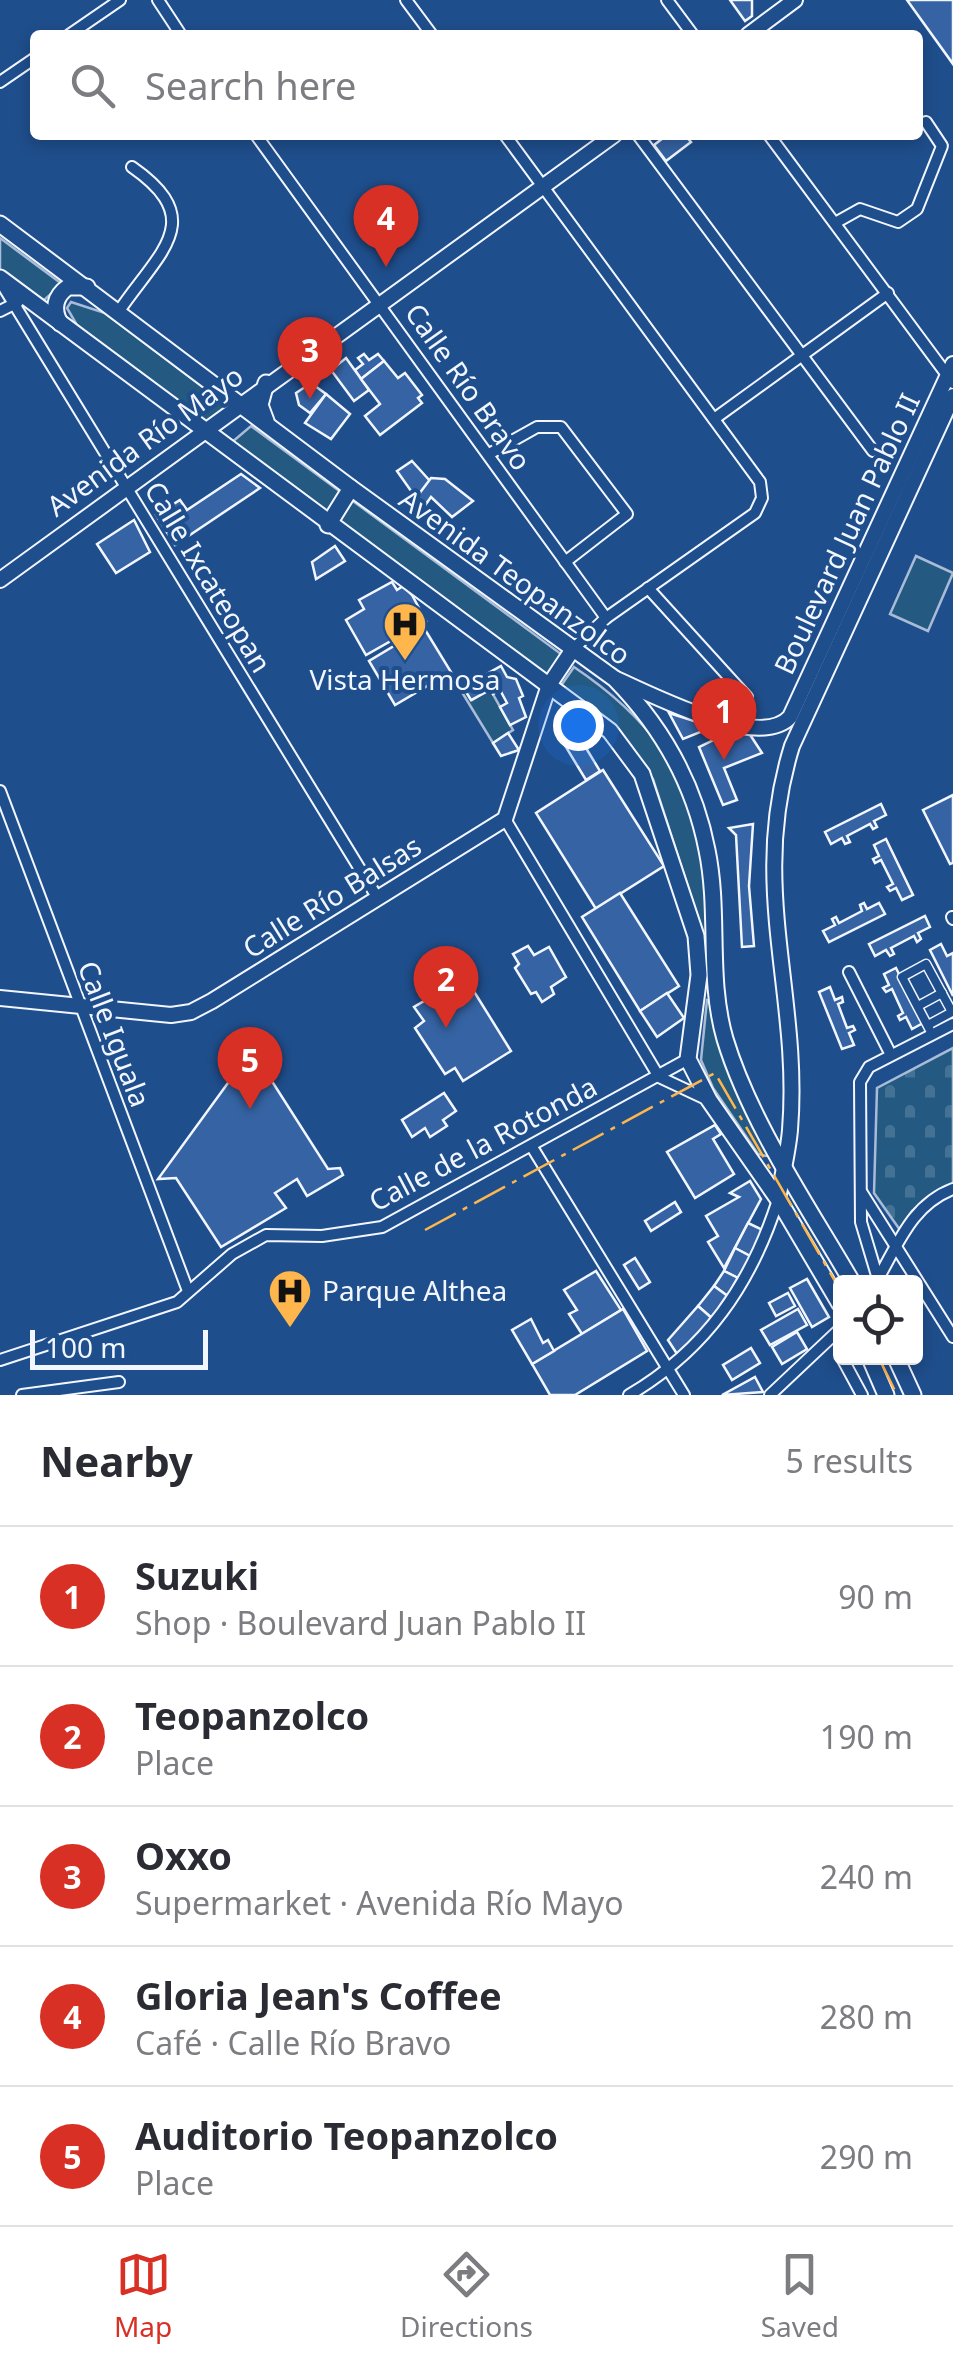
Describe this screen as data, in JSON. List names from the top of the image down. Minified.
{"streets":{"main road":["Avenida Teopanzolco"],"street":["Calle Río Bravo","Avenida Río Mayo","Boulevard Juan Pablo II","Calle Ixcateopan","Calle Río Balsas","Calle Iguala","Calle de la Rotonda"]},"crossings":[["Calle Río Bravo","Avenida Río Mayo"],["Avenida Río Mayo","Calle Ixcateopan"],["Avenida Río Mayo","Avenida Teopanzolco"],["Boulevard Juan Pablo II","Avenida Teopanzolco"],["Calle Ixcateopan","Calle Río Balsas"],["Calle Río Balsas","Calle Iguala"],["Calle Iguala","Calle de la Rotonda"]],"places":{"hospital":["Vista Hermosa","Parque Althea"]},"scale_bar":"100 m","page":{"search":"Search here","pins":["4","3","1","2","5"],"scale":"100 m","heading":["Nearby","5 results"],"list":[{"mark":"1","name":"Suzuki","note":"Shop · Boulevard Juan Pablo II","value":"90 m"},{"mark":"2","name":"Teopanzolco","note":"Place","value":"190 m"},{"mark":"3","name":"Oxxo","note":"Supermarket · Avenida Río Mayo","value":"240 m"},{"mark":"4","name":"Gloria Jean's Coffee","note":"Café · Calle Río Bravo","value":"280 m"},{"mark":"5","name":"Auditorio Teopanzolco","note":"Place","value":"290 m"}],"nav":["Map","Directions","Saved"]}}
